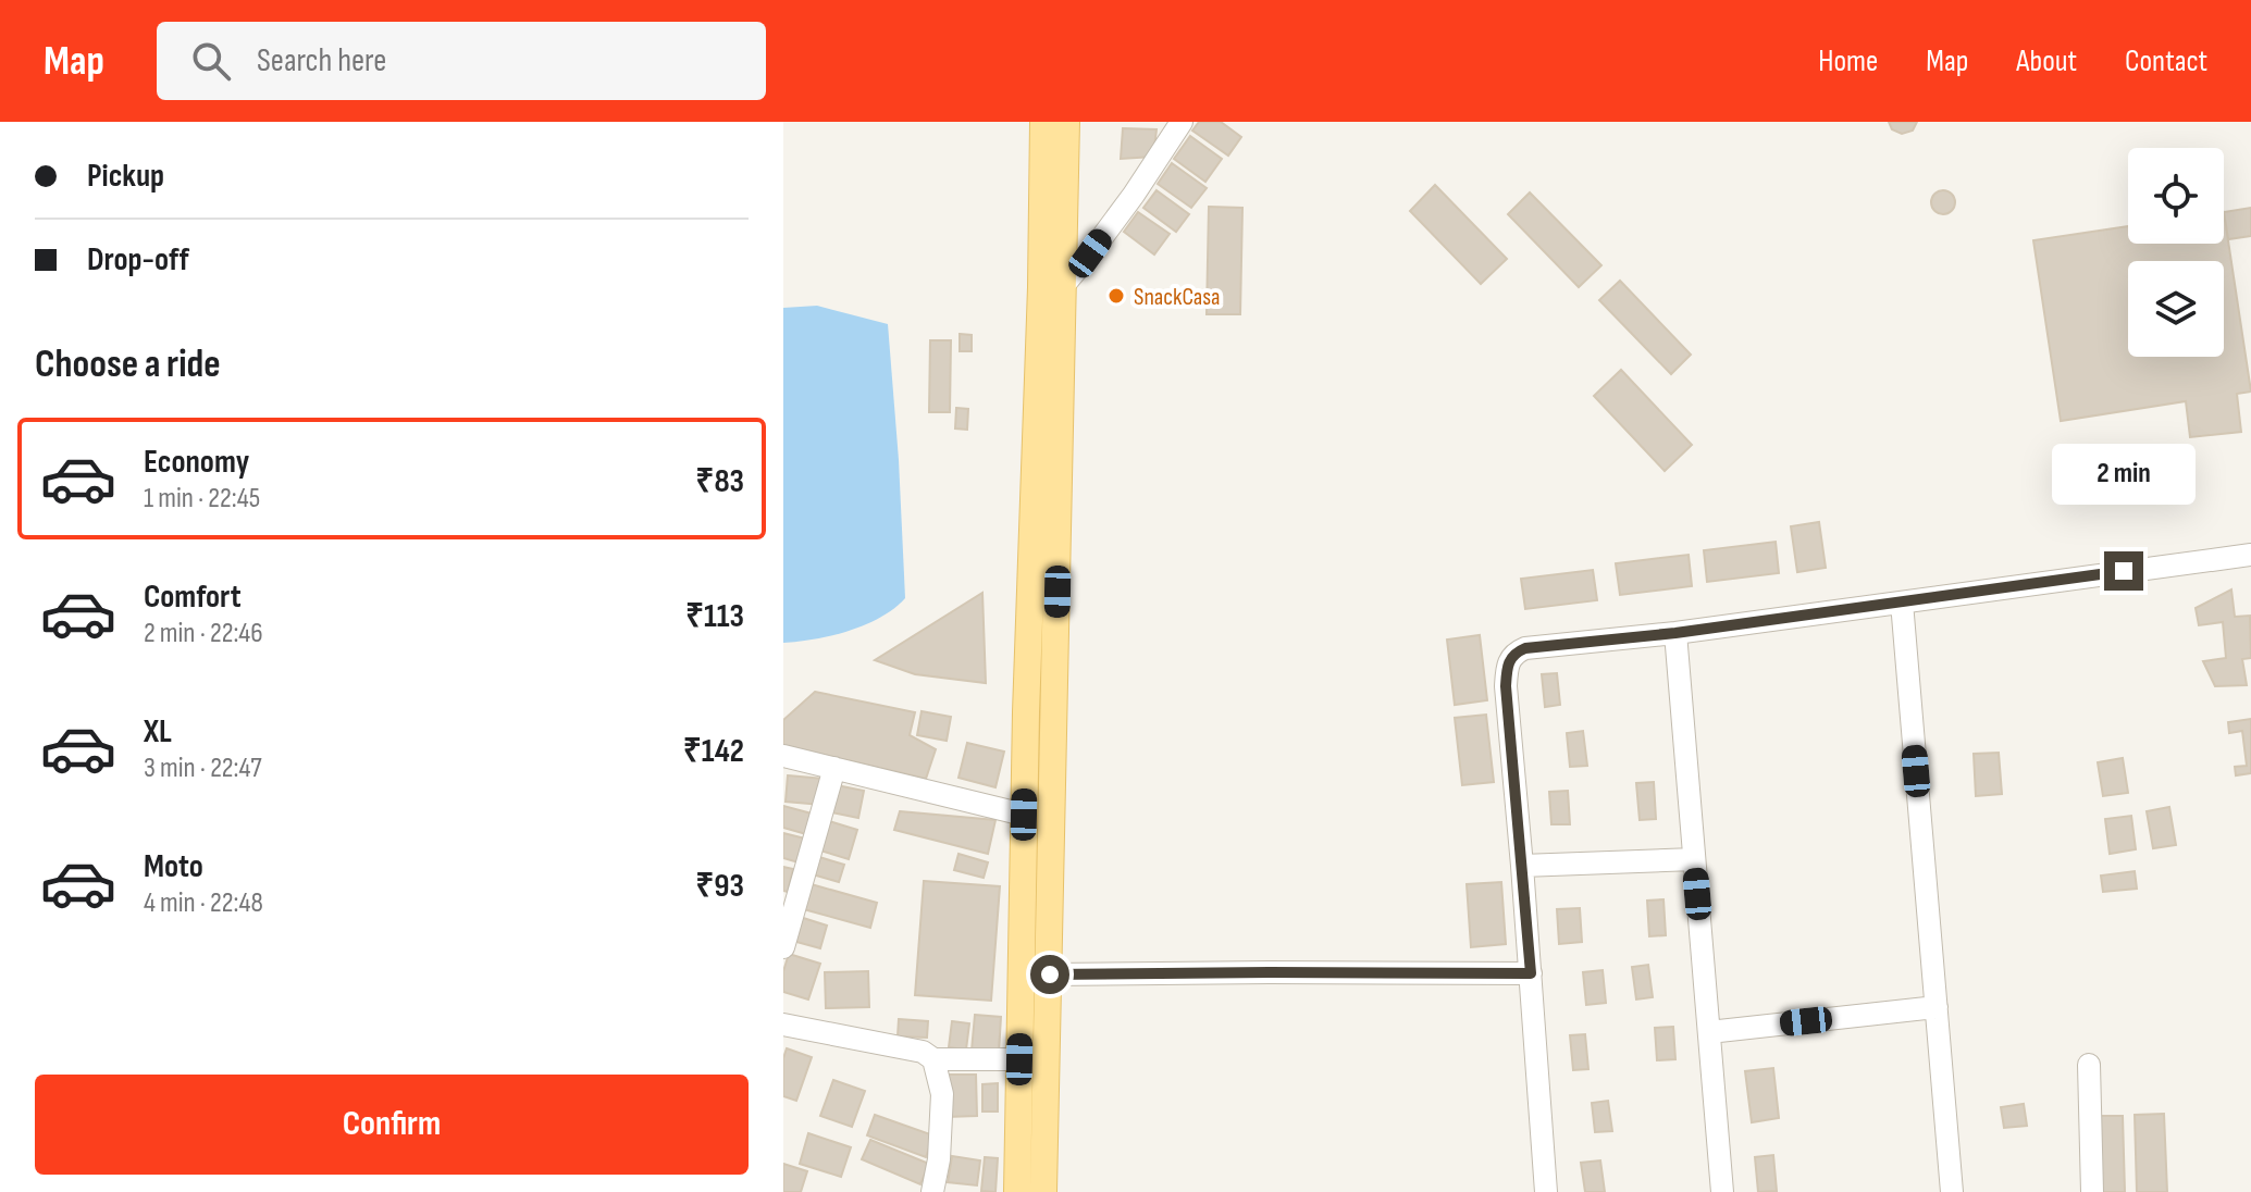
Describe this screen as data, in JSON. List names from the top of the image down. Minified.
{"places":["SnackCasa"],"page":{"header":"Map","search":"Search here","nav":["Home","Map","About","Contact"],"banner":["Pickup","Drop-off"],"heading":"Choose a ride","list":[{"name":"Economy","note":"1 min · 22:45","value":"₹83"},{"name":"Comfort","note":"2 min · 22:46","value":"₹113"},{"name":"XL","note":"3 min · 22:47","value":"₹142"},{"name":"Moto","note":"4 min · 22:48","value":"₹93"}],"bubble":"2 min","buttons":"Confirm"}}
